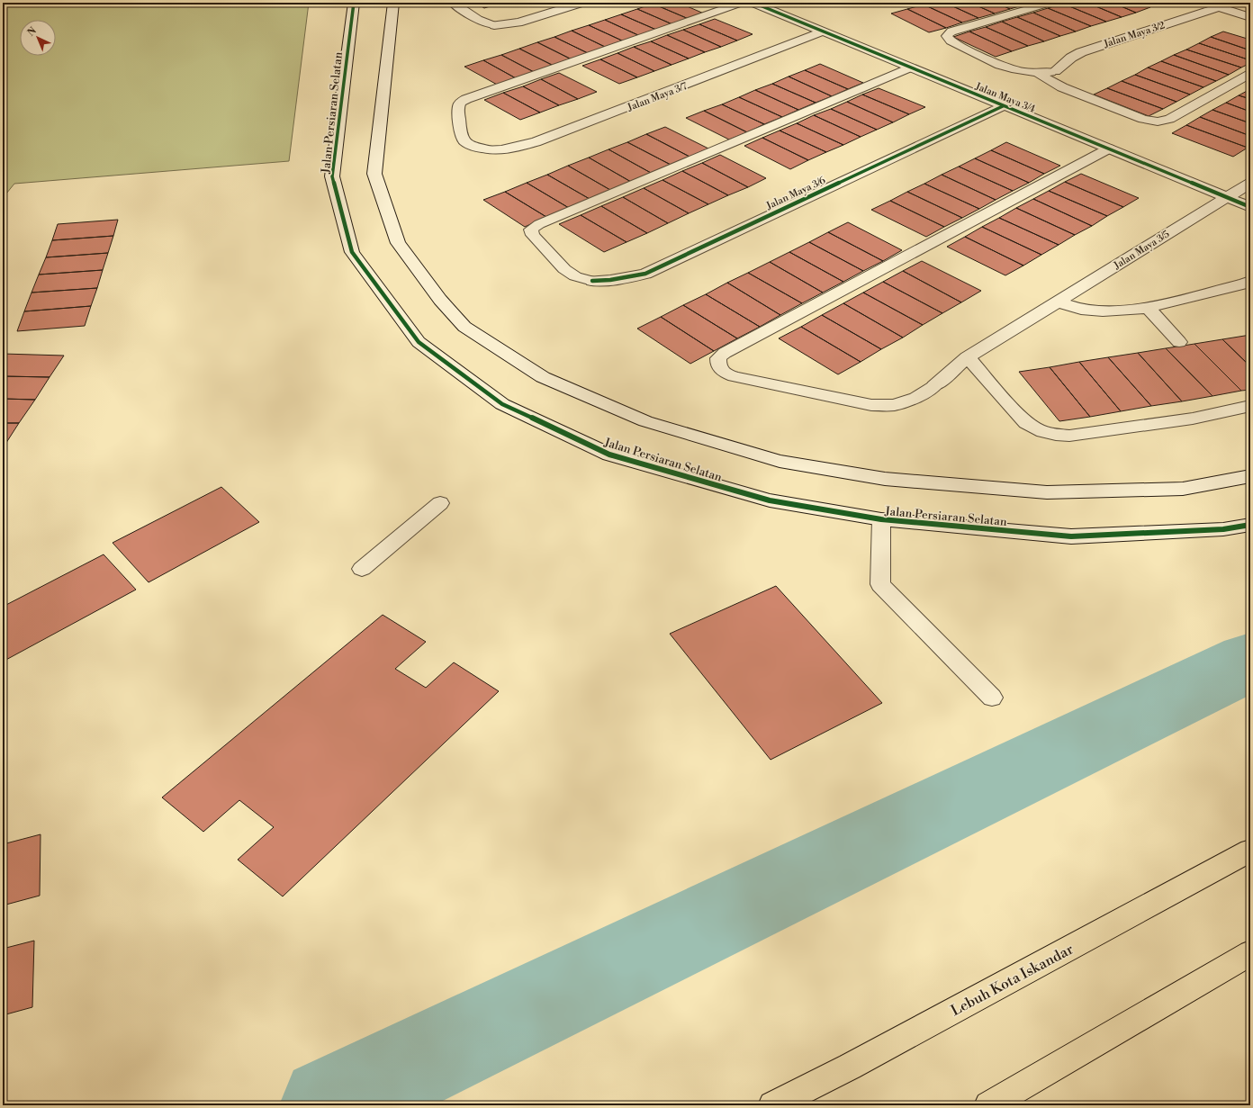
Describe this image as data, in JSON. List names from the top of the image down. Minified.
{"streets":{"highway":["Lebuh Kota Iskandar"],"street":["Jalan Maya 3/2","Jalan Maya 3/7","Jalan Maya 3/4","Jalan Persiaran Selatan","Jalan Maya 3/6","Jalan Maya 3/5"]},"crossings":[["Jalan Maya 3/7","Jalan Maya 3/4"],["Jalan Maya 3/4","Jalan Maya 3/6"],["Jalan Maya 3/4","Jalan Maya 3/5"]],"north":"top left"}
